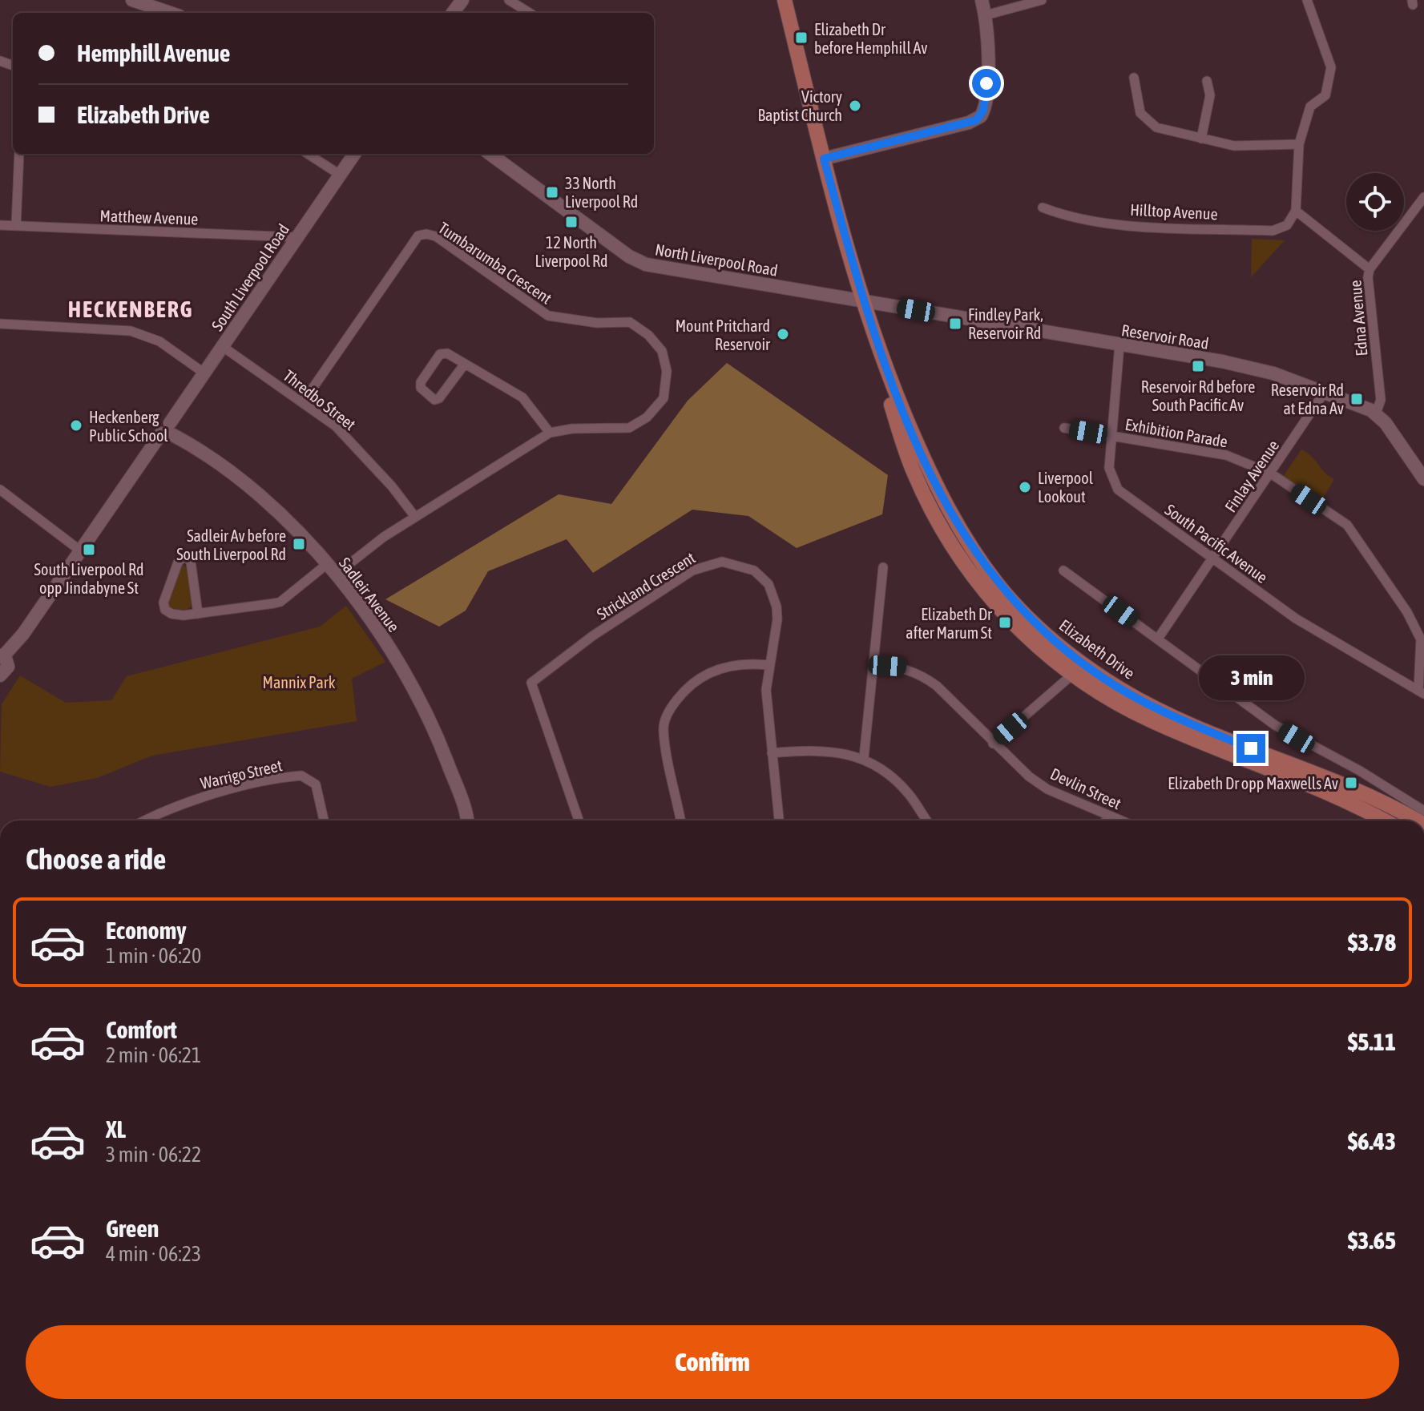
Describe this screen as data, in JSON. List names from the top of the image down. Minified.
{"streets":{"main road":["Elizabeth Drive"],"street":["Hilltop Avenue","Matthew Avenue","North Liverpool Road","Tumbarumba Crescent","South Liverpool Road","Edna Avenue","Reservoir Road","Thredbo Street","Exhibition Parade","Finlay Avenue","South Pacific Avenue","Strickland Crescent","Sadleir Avenue","Warrigo Street","Devlin Street"]},"crossings":[["Hilltop Avenue","Edna Avenue"],["Matthew Avenue","South Liverpool Road"],["North Liverpool Road","Reservoir Road"],["North Liverpool Road","Elizabeth Drive"],["Tumbarumba Crescent","Thredbo Street"],["Tumbarumba Crescent","Sadleir Avenue"],["South Liverpool Road","Thredbo Street"],["South Liverpool Road","Sadleir Avenue"],["Edna Avenue","Reservoir Road"],["Reservoir Road","Finlay Avenue"],["Reservoir Road","South Pacific Avenue"],["Reservoir Road","Elizabeth Drive"],["Exhibition Parade","Finlay Avenue"],["Exhibition Parade","South Pacific Avenue"],["Finlay Avenue","South Pacific Avenue"]],"districts":["HECKENBERG"],"parks":["Mannix Park"],"places":{"transit":["Elizabeth Dr before Hemphill Av","33 North Liverpool Rd","12 North Liverpool Rd","Findley Park, Reservoir Rd","Reservoir Rd before South Pacific Av","Reservoir Rd at Edna Av","Sadleir Av before South Liverpool Rd","South Liverpool Rd opp Jindabyne St","Elizabeth Dr after Marum St","Elizabeth Dr opp Maxwells Av"],"other":["Victory Baptist Church","Mount Pritchard Reservoir","Heckenberg Public School","Liverpool Lookout"]},"page":{"banner":["Hemphill Avenue","Elizabeth Drive"],"bubble":"3 min","heading":"Choose a ride","list":[{"name":"Economy","note":"1 min · 06:20","value":"$3.78"},{"name":"Comfort","note":"2 min · 06:21","value":"$5.11"},{"name":"XL","note":"3 min · 06:22","value":"$6.43"},{"name":"Green","note":"4 min · 06:23","value":"$3.65"}],"buttons":"Confirm"}}
